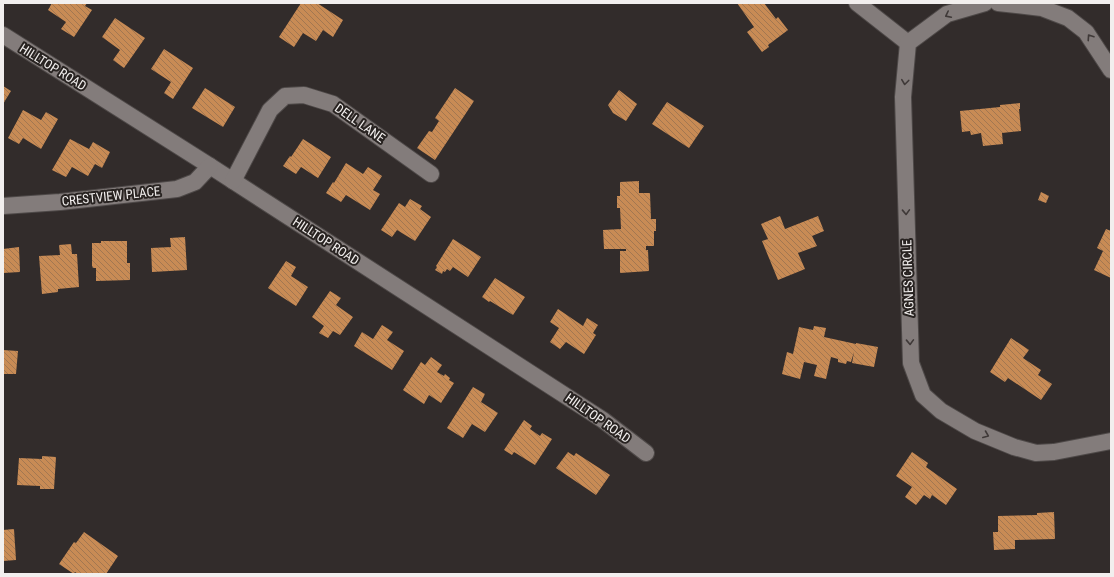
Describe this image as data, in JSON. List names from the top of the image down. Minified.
{"streets":{"street":["HILLTOP ROAD","DELL LANE","CRESTVIEW PLACE","AGNES CIRCLE"]},"crossings":[["HILLTOP ROAD","DELL LANE"],["HILLTOP ROAD","CRESTVIEW PLACE"]]}
